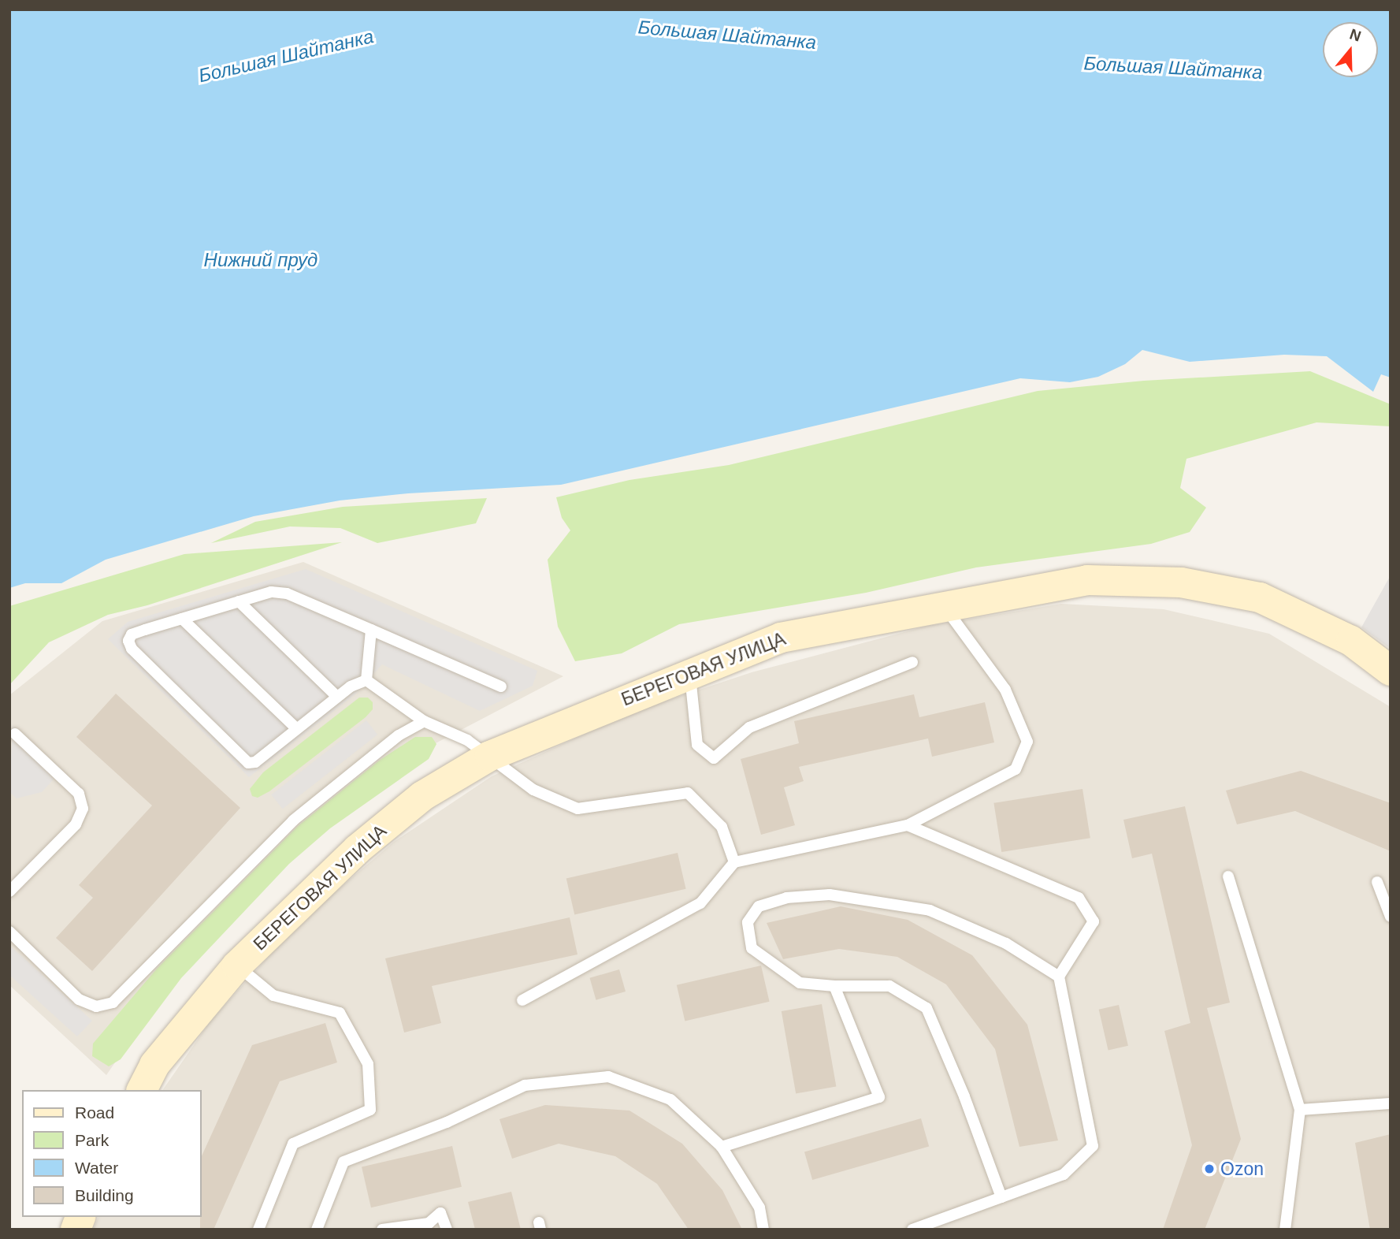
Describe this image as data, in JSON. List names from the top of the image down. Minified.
{"streets":{"main road":["БЕРЕГОВАЯ УЛИЦА"]},"water":["Большая Шайтанка","Нижний пруд"],"places":["Ozon"],"legend":["Road","Park","Water","Building"],"north":"top"}
